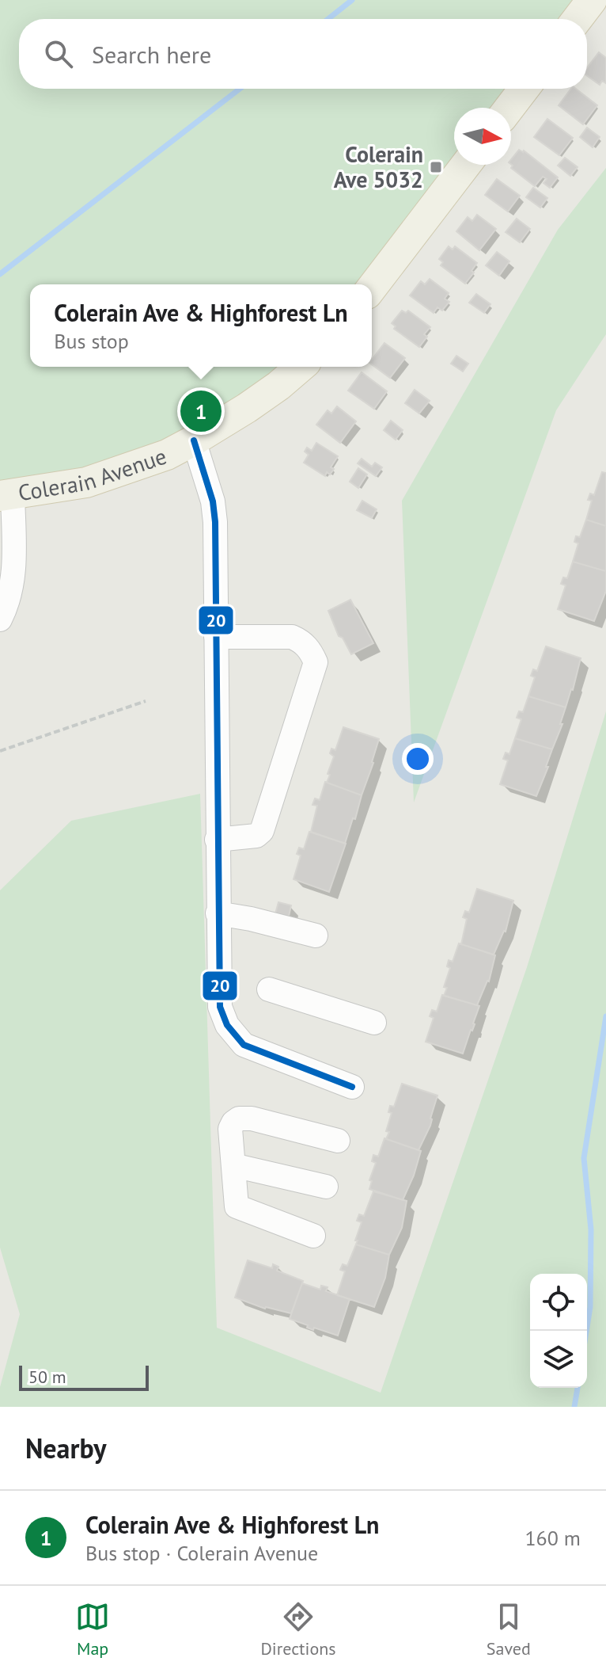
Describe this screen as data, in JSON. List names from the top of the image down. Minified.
{"streets":{"main road":["Colerain Avenue"]},"places":{"transit":["Colerain Ave 5032"]},"lines":["transit line 20"],"scale_bar":"50 m","north":"right","page":{"search":"Search here","popup":["Colerain Ave & Highforest Ln","Bus stop"],"pins":"1","scale":"50 m","heading":"Nearby","list":[{"mark":"1","name":"Colerain Ave & Highforest Ln","note":"Bus stop · Colerain Avenue","value":"160 m"}],"nav":["Map","Directions","Saved"]}}
